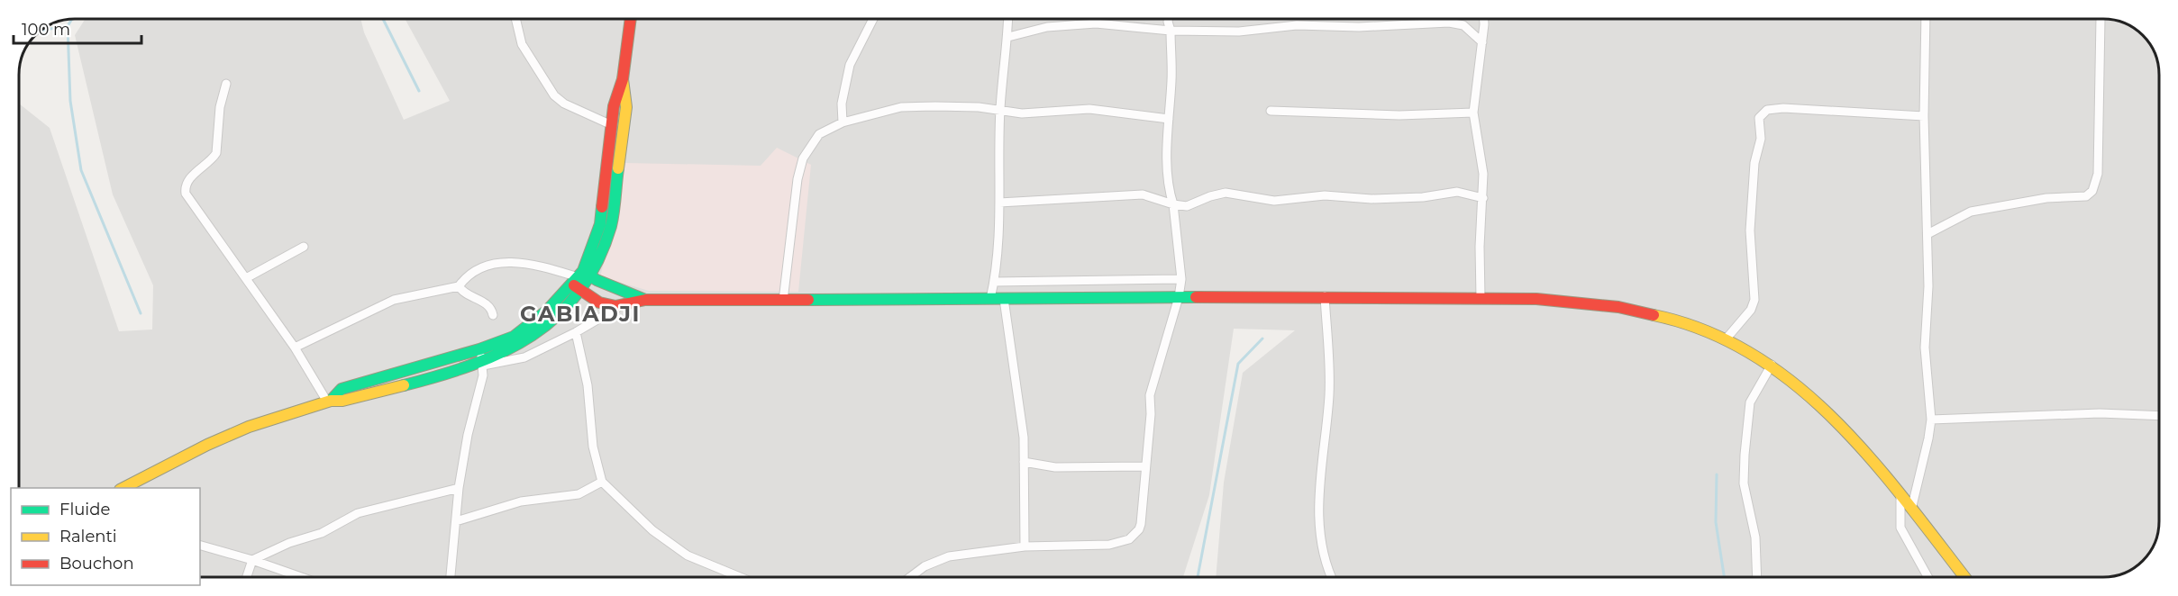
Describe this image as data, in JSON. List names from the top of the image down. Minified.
{"districts":["GABIADJI"],"legend":["Fluide","Ralenti","Bouchon"],"scale_bar":"100 m"}
